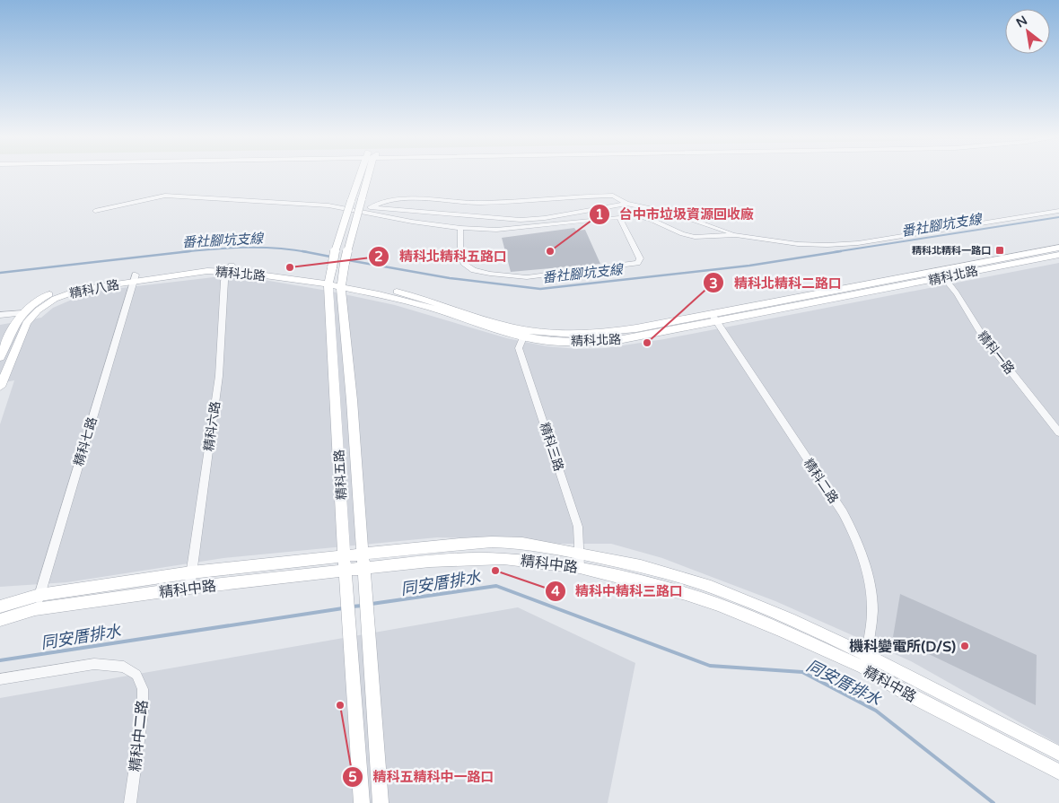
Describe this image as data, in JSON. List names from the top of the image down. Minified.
{"streets":{"street":["精科北路","精科八路","精科一路","精科六路","精科七路","精科三路","精科五路","精科二路","精科中路","精科中二路"]},"crossings":[["精科北路","精科八路"],["精科北路","精科一路"],["精科北路","精科六路"],["精科北路","精科七路"],["精科北路","精科三路"],["精科北路","精科五路"],["精科北路","精科二路"],["精科八路","精科七路"],["精科六路","精科中路"],["精科七路","精科中路"],["精科三路","精科中路"],["精科五路","精科中路"],["精科二路","精科中路"]],"water":["番社腳坑支線","同安厝排水"],"places":{"transit":["精科北精科一路口"],"other":["台中市垃圾資源回收廠","精科北精科五路口","精科北精科二路口","精科中精科三路口","機科變電所(D/S)","精科五精科中一路口"]},"north":"top left"}
